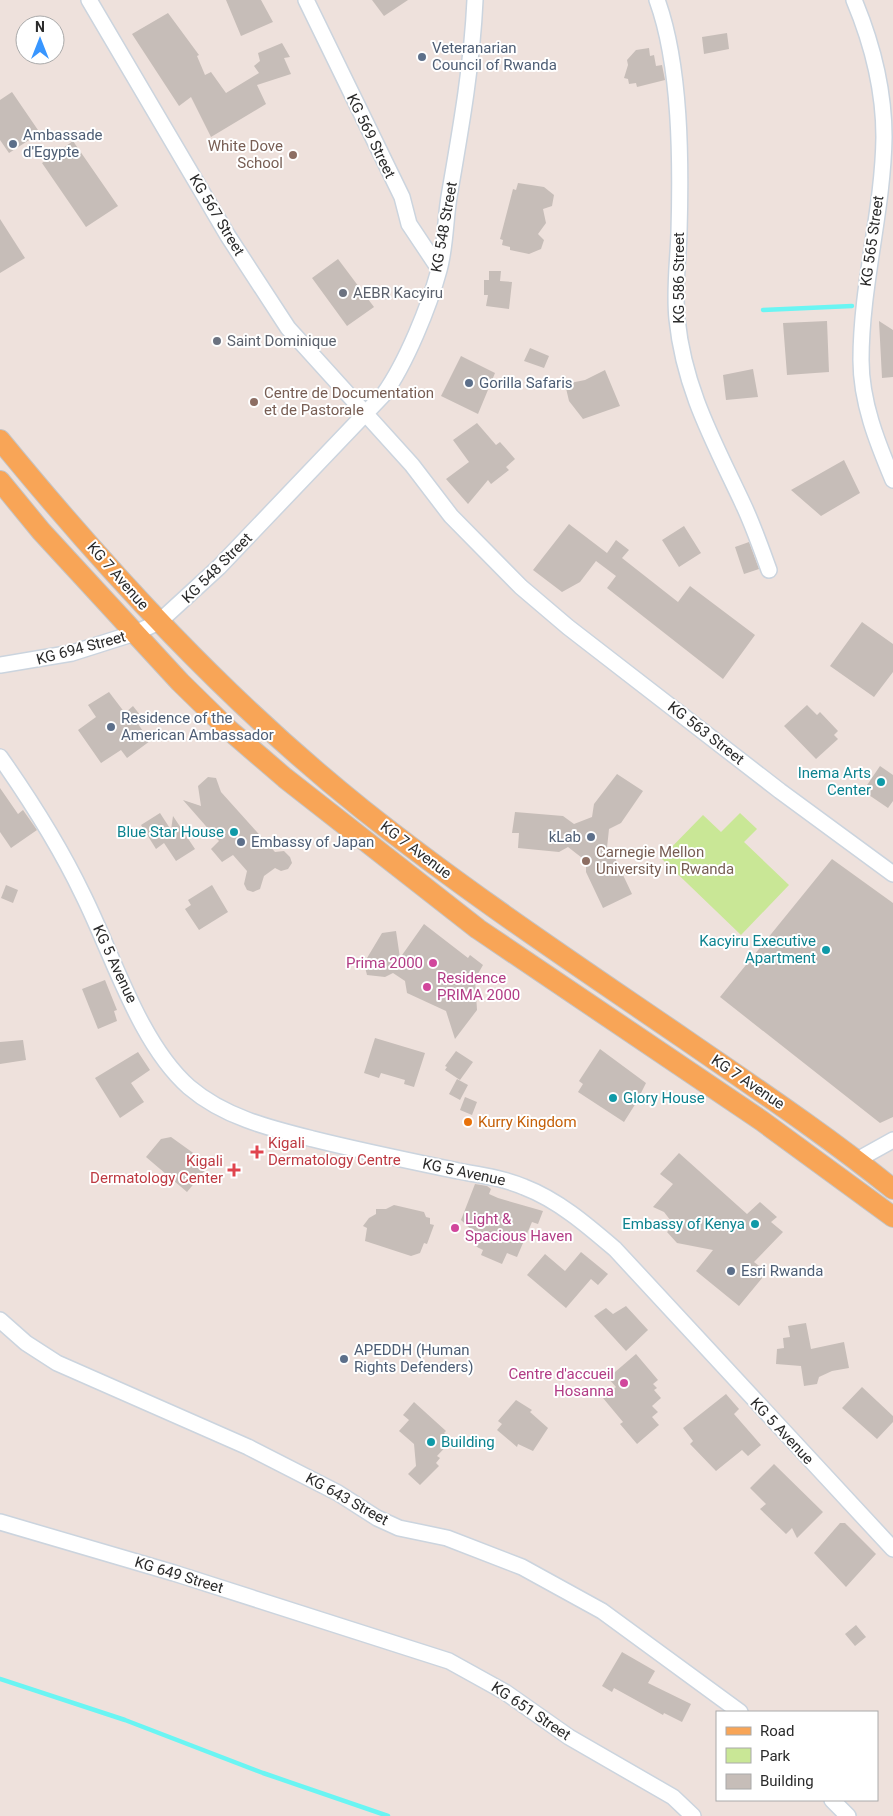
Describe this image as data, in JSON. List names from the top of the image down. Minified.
{"streets":{"main road":["KG 7 Avenue"],"street":["KG 569 Street","KG 567 Street","KG 548 Street","KG 565 Street","KG 586 Street","KG 694 Street","KG 563 Street","KG 5 Avenue","KG 643 Street","KG 649 Street","KG 651 Street"]},"crossings":[["KG 569 Street","KG 548 Street"],["KG 567 Street","KG 548 Street"],["KG 567 Street","KG 563 Street"],["KG 548 Street","KG 7 Avenue"],["KG 548 Street","KG 694 Street"],["KG 548 Street","KG 563 Street"],["KG 7 Avenue","KG 694 Street"],["KG 649 Street","KG 651 Street"]],"places":{"other":["Veteranarian Council of Rwanda","Ambassade d'Egypte","White Dove School","AEBR Kacyiru","Saint Dominique","Gorilla Safaris","Centre de Documentation et de Pastorale","Residence of the American Ambassador","Inema Arts Center","Blue Star House","kLab","Embassy of Japan","Carnegie Mellon University in Rwanda","Kacyiru Executive Apartment","Prima 2000","Residence PRIMA 2000","Glory House","Kurry Kingdom","Embassy of Kenya","Light & Spacious Haven","Esri Rwanda","APEDDH (Human Rights Defenders)","Centre d'accueil Hosanna","Building"],"health":["Kigali Dermatology Centre","Kigali Dermatology Center"]},"legend":["Road","Park","Building"],"north":"top"}
